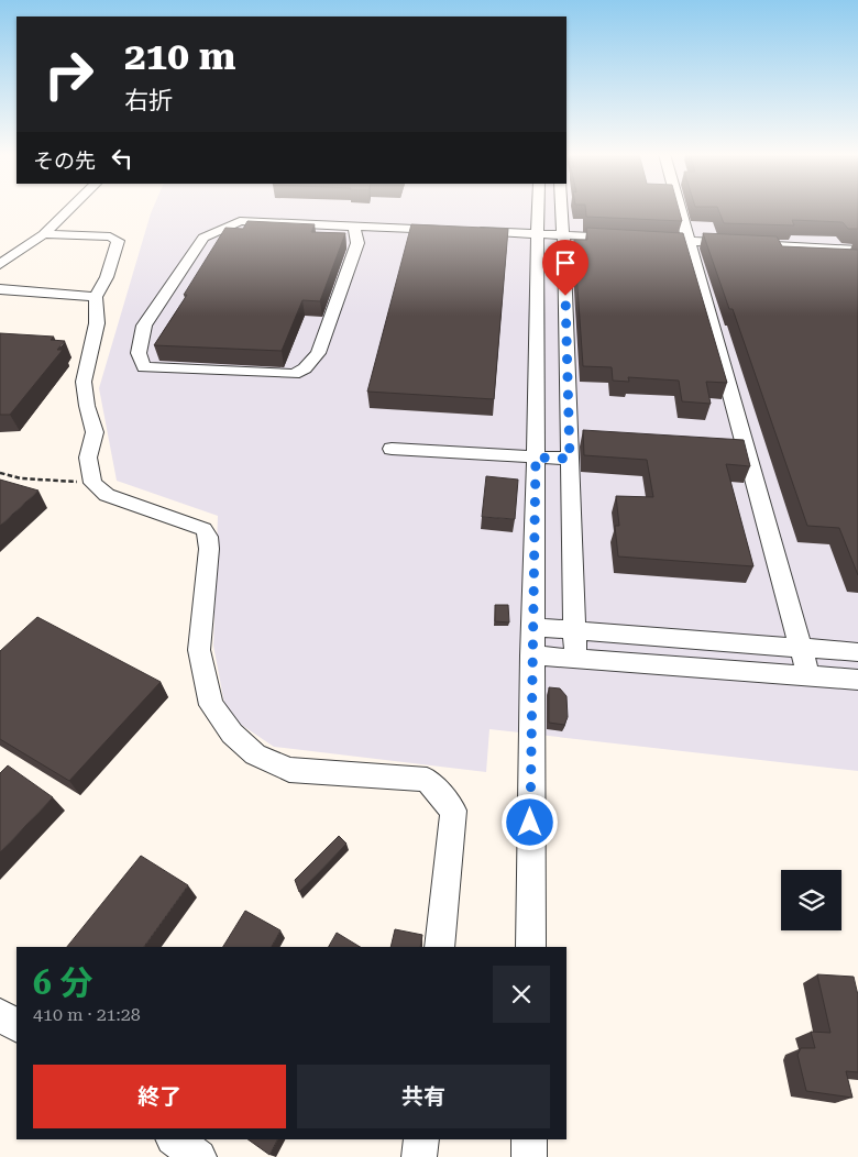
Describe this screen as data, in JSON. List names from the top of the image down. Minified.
{"page":{"turn":["210 m","右折"],"then":"その先","heading":["6 分","410 m · 21:28"],"buttons":["終了","共有"]}}
